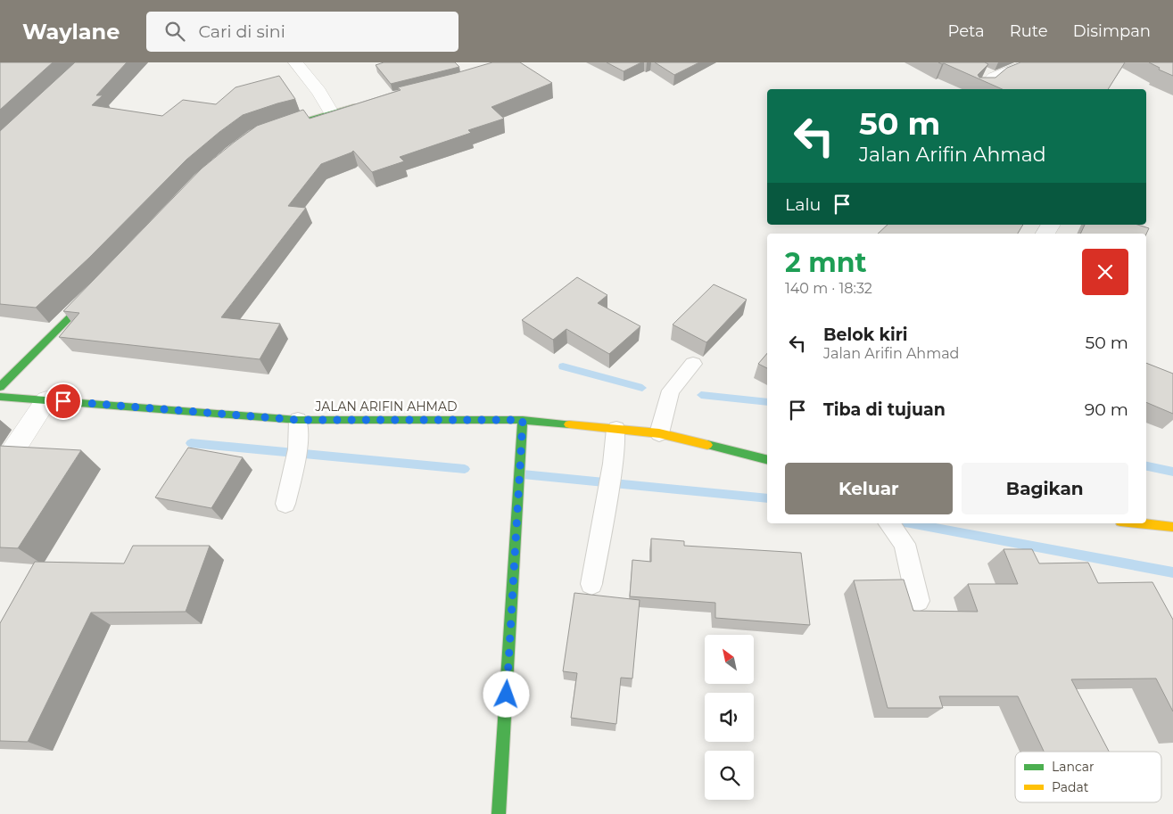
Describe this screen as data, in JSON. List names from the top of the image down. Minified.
{"streets":{"street":["JALAN ARIFIN AHMAD"]},"legend":["Lancar","Padat"],"north":"top left","page":{"header":"Waylane","search":"Cari di sini","nav":["Peta","Rute","Disimpan"],"turn":["50 m","Jalan Arifin Ahmad"],"then":"Lalu","heading":["2 mnt","140 m · 18:32"],"list":[{"name":"Belok kiri","note":"Jalan Arifin Ahmad","value":"50 m"},{"name":"Tiba di tujuan","value":"90 m"}],"buttons":["Keluar","Bagikan"]}}
